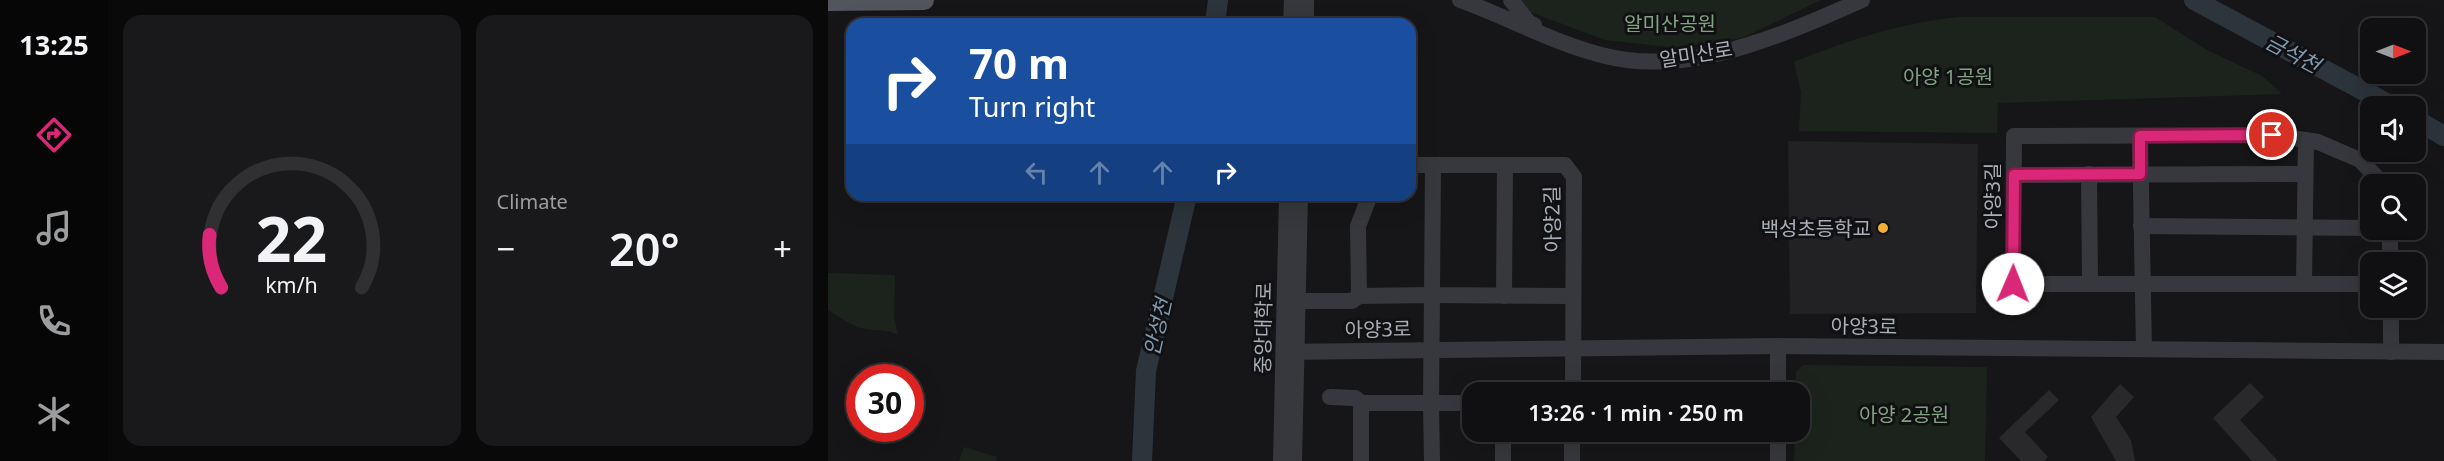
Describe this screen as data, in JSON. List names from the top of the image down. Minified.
{"streets":{"street":["알미산로","아양3길","아양2길","아양3로","중앙대학로"]},"crossings":[["아양2길","아양3로"],["아양3로","중앙대학로"]],"water":["금석천","안성천"],"parks":["알미산공원","아양 1공원","아양 2공원"],"places":["백성초등학교"],"north":"right","page":{"tabs":"13:25","tile":"Climate","turn":["70 m","Turn right"],"heat":["−","20°","+"],"limit":"30","trip":"13:26 · 1 min · 250 m","gauge":["22","km/h"]}}
